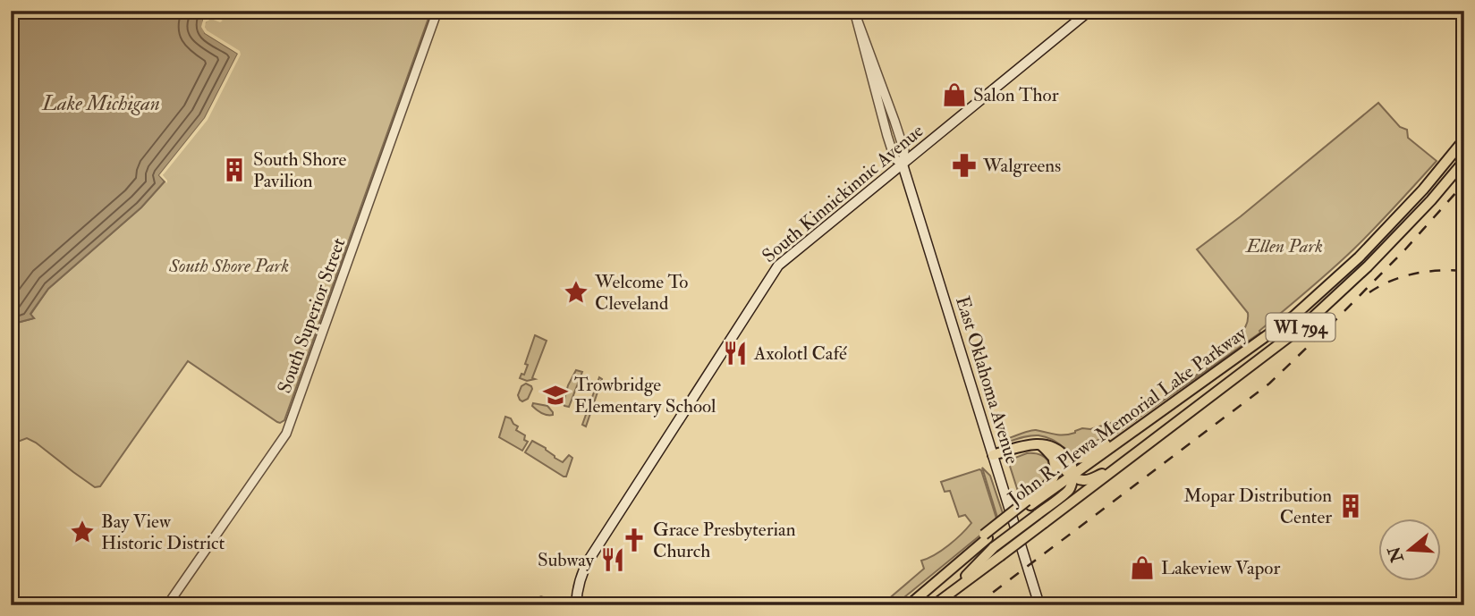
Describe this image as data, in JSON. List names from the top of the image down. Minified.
{"streets":{"main road":["South Kinnickinnic Avenue","WI 794","East Oklahoma Avenue","John R. Plewa Memorial Lake Parkway"],"street":["South Superior Street"]},"crossings":[["South Kinnickinnic Avenue","East Oklahoma Avenue"]],"water":["Lake Michigan"],"parks":["Ellen Park","South Shore Park"],"places":{"shop":["Salon Thor","Lakeview Vapor"],"pharmacy":["Walgreens"],"building":["South Shore Pavilion","Mopar Distribution Center"],"place":["Welcome To Cleveland","Bay View Historic District"],"restaurant":["Axolotl Café","Subway"],"school or university":["Trowbridge Elementary School"],"church":["Grace Presbyterian Church"]},"north":"left"}
